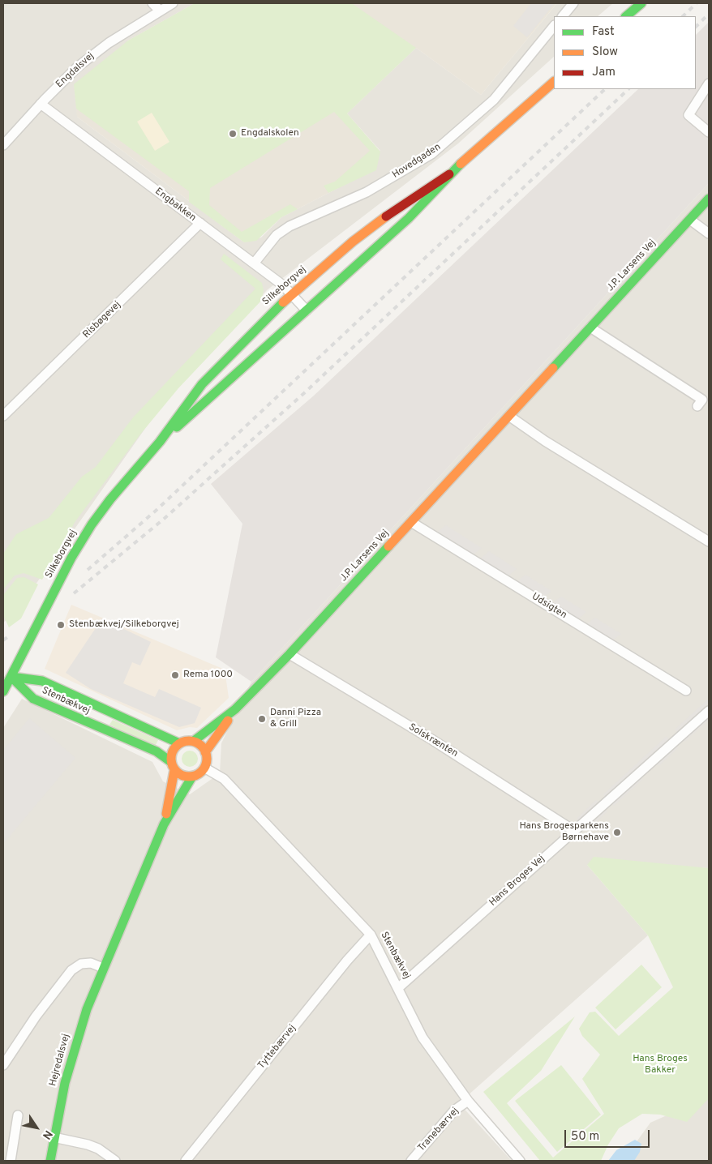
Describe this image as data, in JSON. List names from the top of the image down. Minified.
{"streets":{"street":["Engdalsvej","Hovedgaden","Engbakken","J.P. Larsens Vej","Silkeborgvej","Risbøgevej","Udsigten","Stenbækvej","Solskrænten","Hans Broges Vej","Tyttebærvej","Hejredalsvej","Tranebærvej"]},"crossings":[["Engdalsvej","Engbakken"],["Hovedgaden","Engbakken"],["Engbakken","Silkeborgvej"],["Engbakken","Risbøgevej"],["J.P. Larsens Vej","Udsigten"],["J.P. Larsens Vej","Stenbækvej"],["J.P. Larsens Vej","Solskrænten"],["J.P. Larsens Vej","Hejredalsvej"],["Silkeborgvej","Stenbækvej"],["Stenbækvej","Hans Broges Vej"],["Stenbækvej","Tyttebærvej"],["Stenbækvej","Hejredalsvej"],["Stenbækvej","Tranebærvej"],["Solskrænten","Hans Broges Vej"]],"parks":["Hans Broges Bakker"],"places":["Engdalskolen","Stenbækvej/Silkeborgvej","Rema 1000","Danni Pizza & Grill","Hans Brogesparkens Børnehave"],"legend":["Fast","Slow","Jam"],"scale_bar":"50 m","north":"bottom right"}
